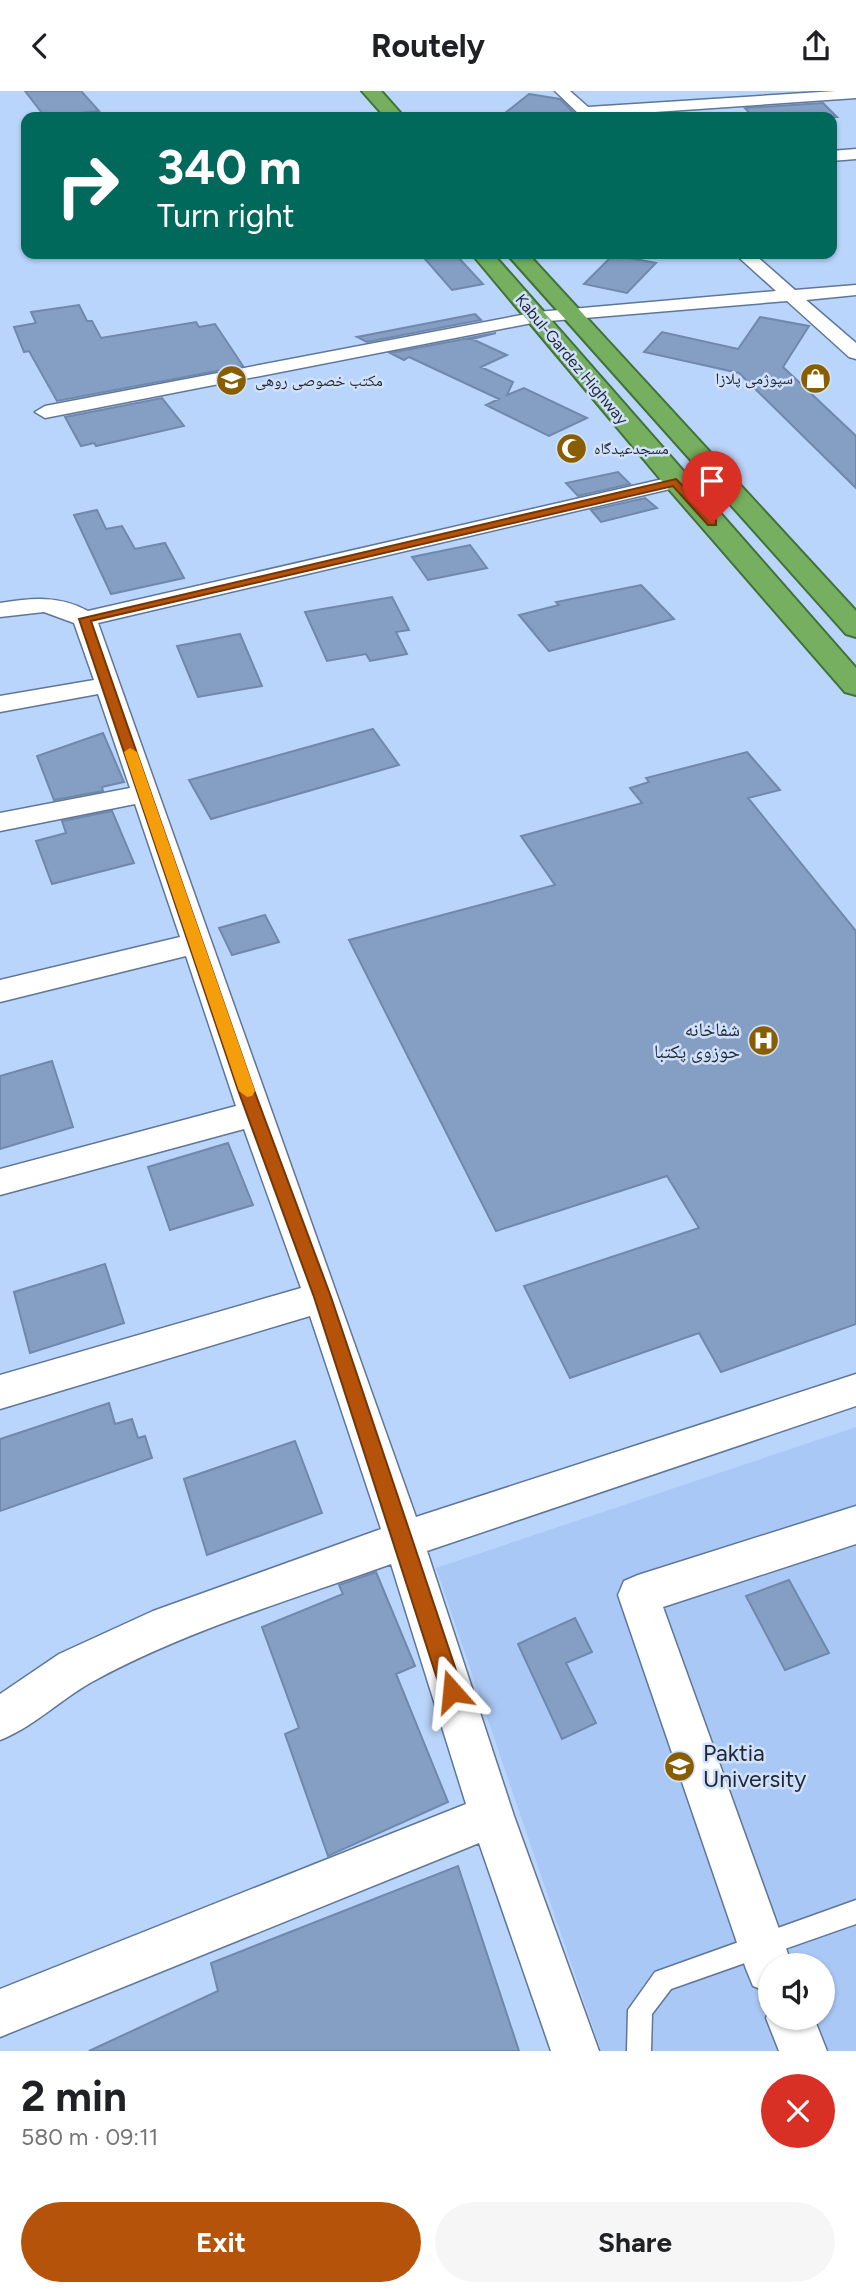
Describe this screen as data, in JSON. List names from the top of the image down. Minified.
{"streets":{"highway":["Kabul-Gardez Highway"]},"places":{"shop":["سپوژمی پلازا"],"school or university":["مکتب خصوصی روهی","Paktia University"],"mosque":["مسجدعیدگاه"],"hospital":["شفاخانه حوزوی پکتبا"]},"page":{"header":"Routely","turn":["340 m","Turn right"],"heading":["2 min","580 m · 09:11"],"buttons":["Exit","Share"]}}
